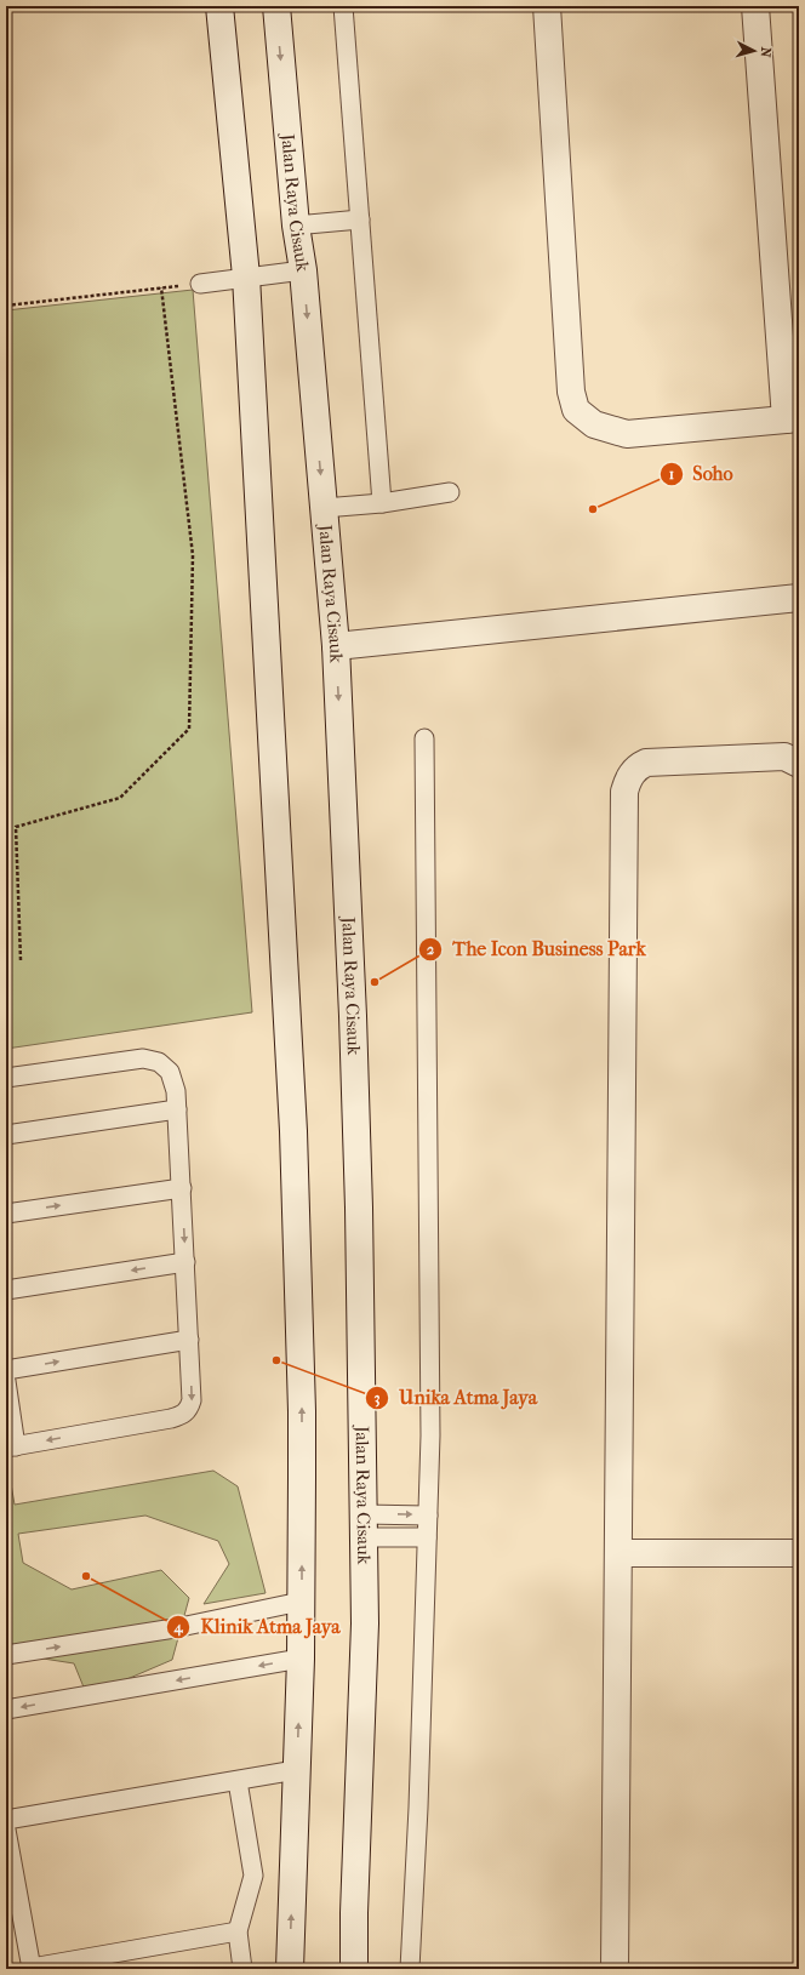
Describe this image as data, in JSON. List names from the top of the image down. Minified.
{"streets":{"main road":["Jalan Raya Cisauk"]},"places":["Soho","The Icon Business Park","Unika Atma Jaya","Klinik Atma Jaya"],"north":"right"}
